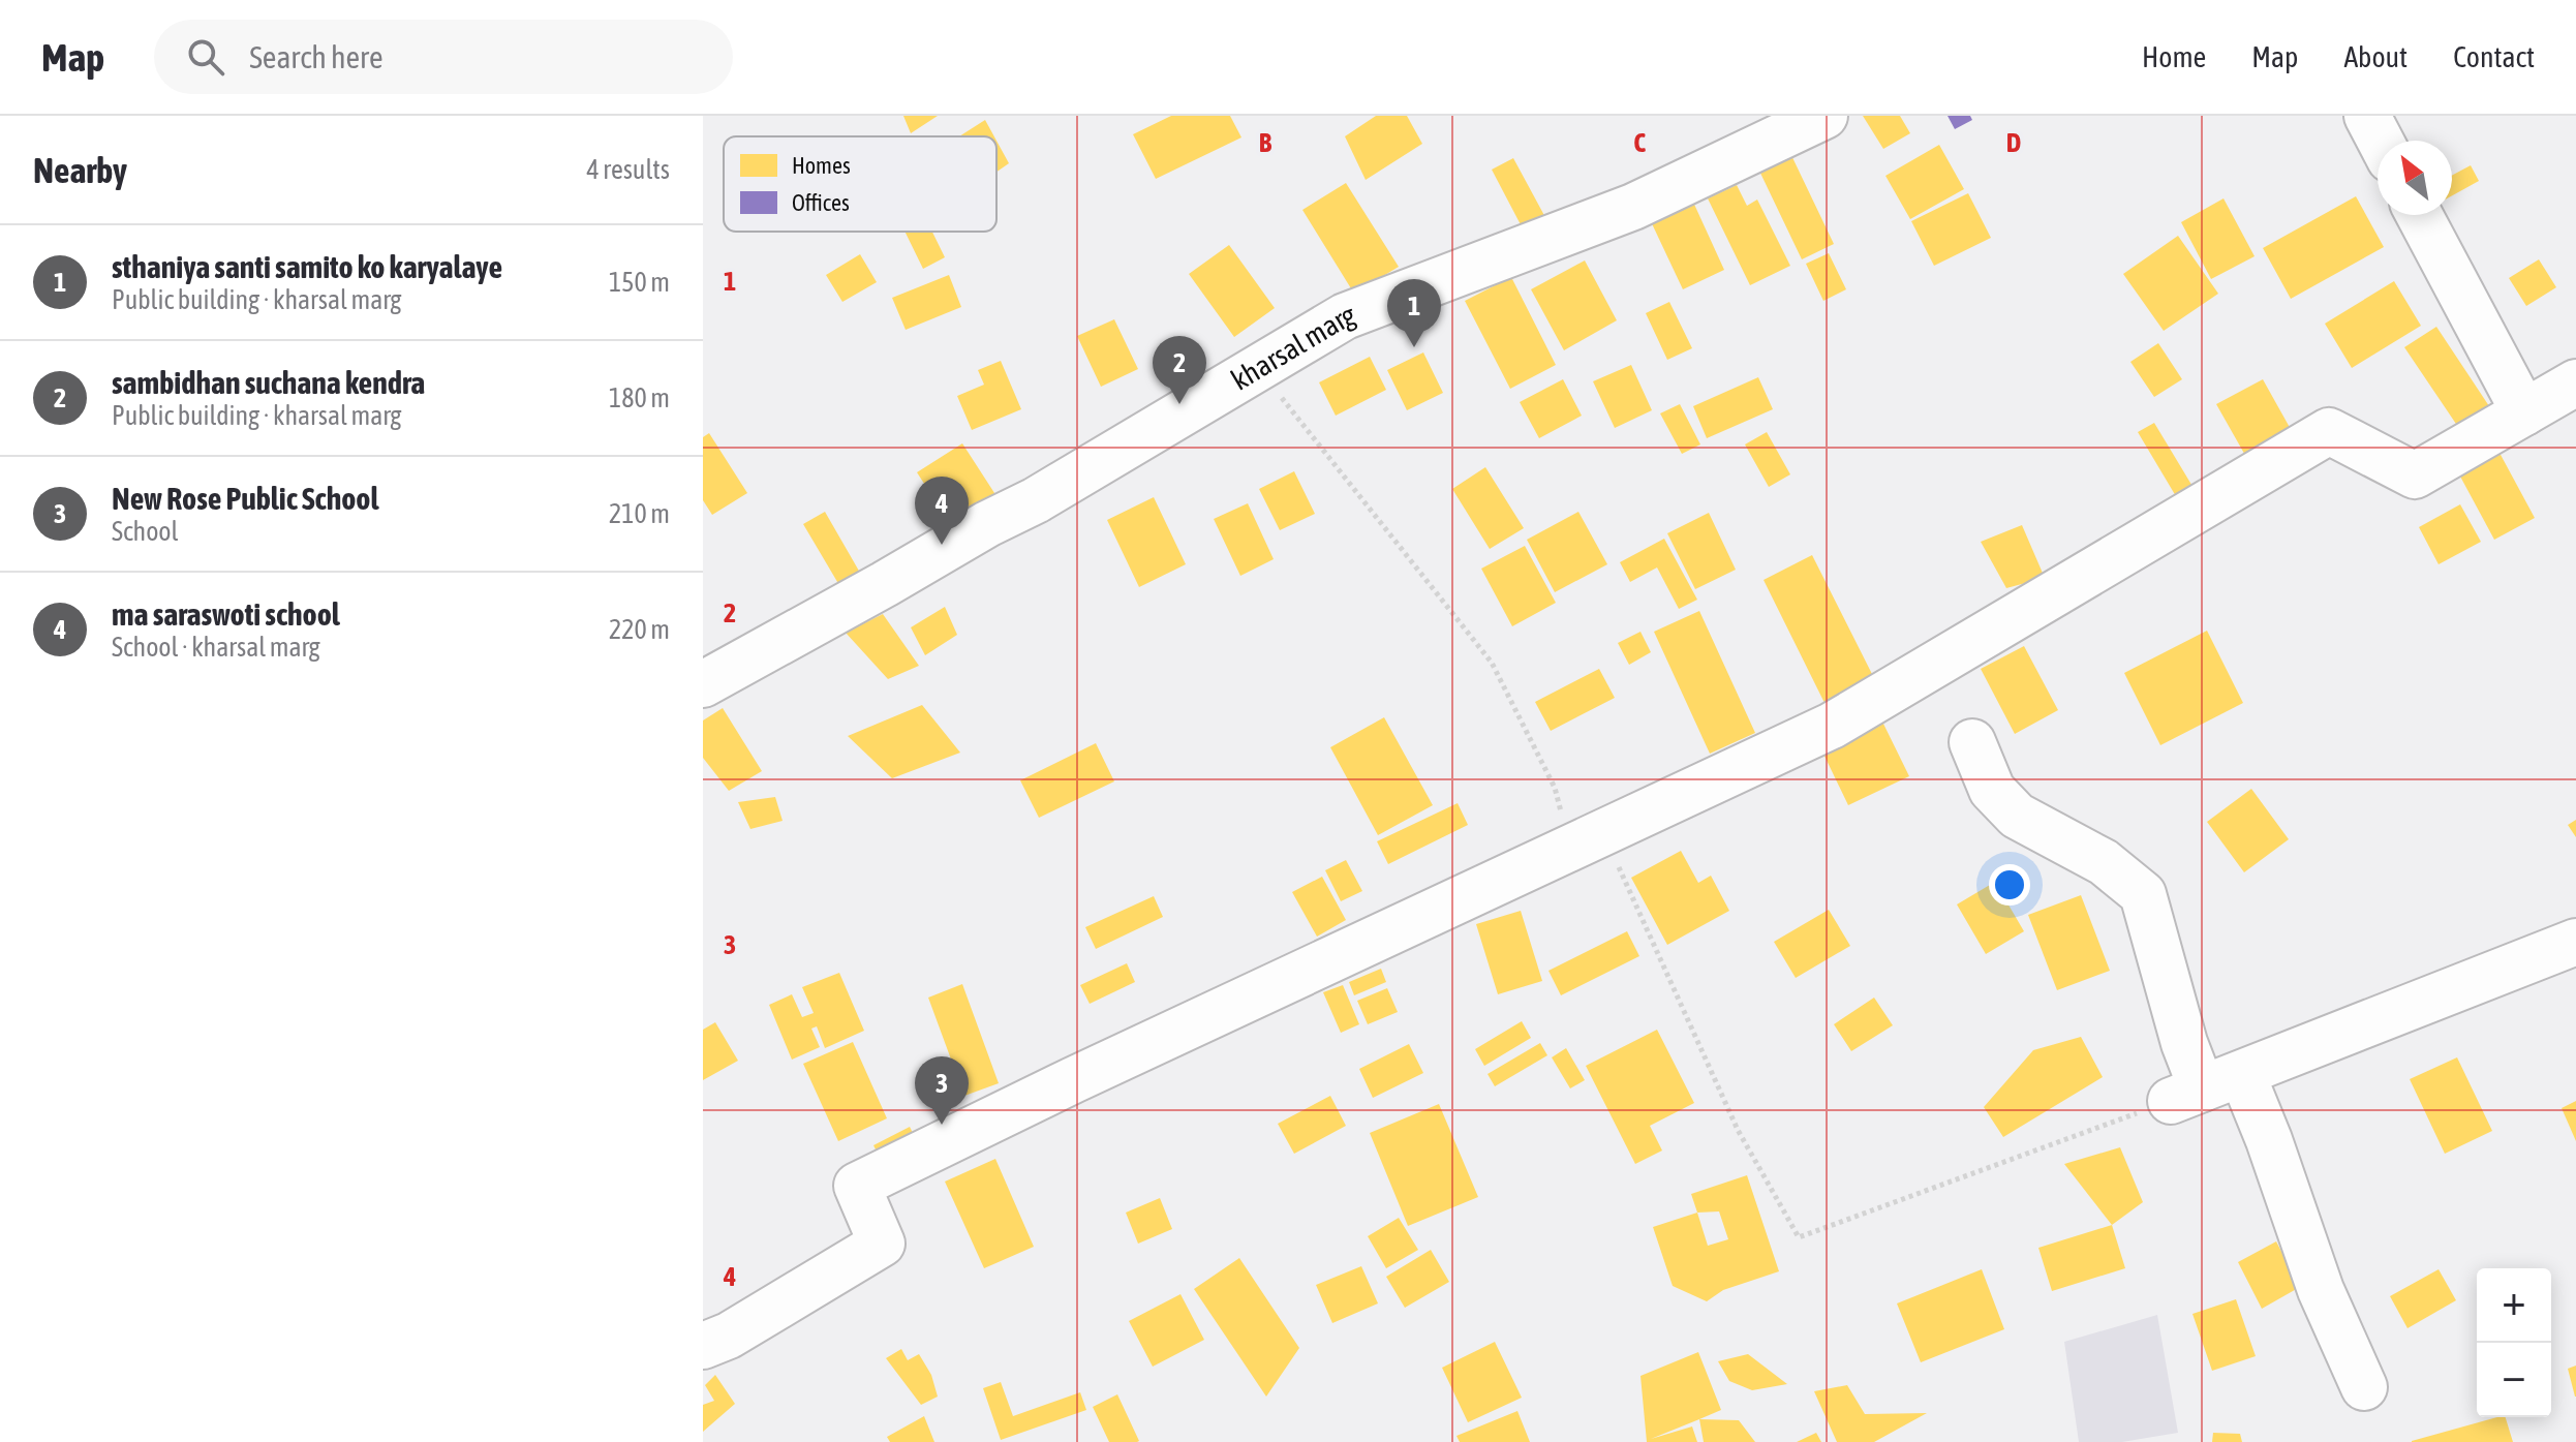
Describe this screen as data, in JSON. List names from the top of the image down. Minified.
{"streets":{"street":["kharsal marg"]},"legend":["Homes","Offices"],"north":"top left","page":{"header":"Map","search":"Search here","nav":["Home","Map","About","Contact"],"heading":["Nearby","4 results"],"list":[{"mark":"1","name":"sthaniya santi samito ko karyalaye","note":"Public building · kharsal marg","value":"150 m"},{"mark":"2","name":"sambidhan suchana kendra","note":"Public building · kharsal marg","value":"180 m"},{"mark":"3","name":"New Rose Public School","note":"School","value":"210 m"},{"mark":"4","name":"ma saraswoti school","note":"School · kharsal marg","value":"220 m"}],"pins":["1","2","4","3"],"map_buttons":["+","−"]},"grid":{"columns":["B","C","D"],"rows":["1","2","3","4"]}}
